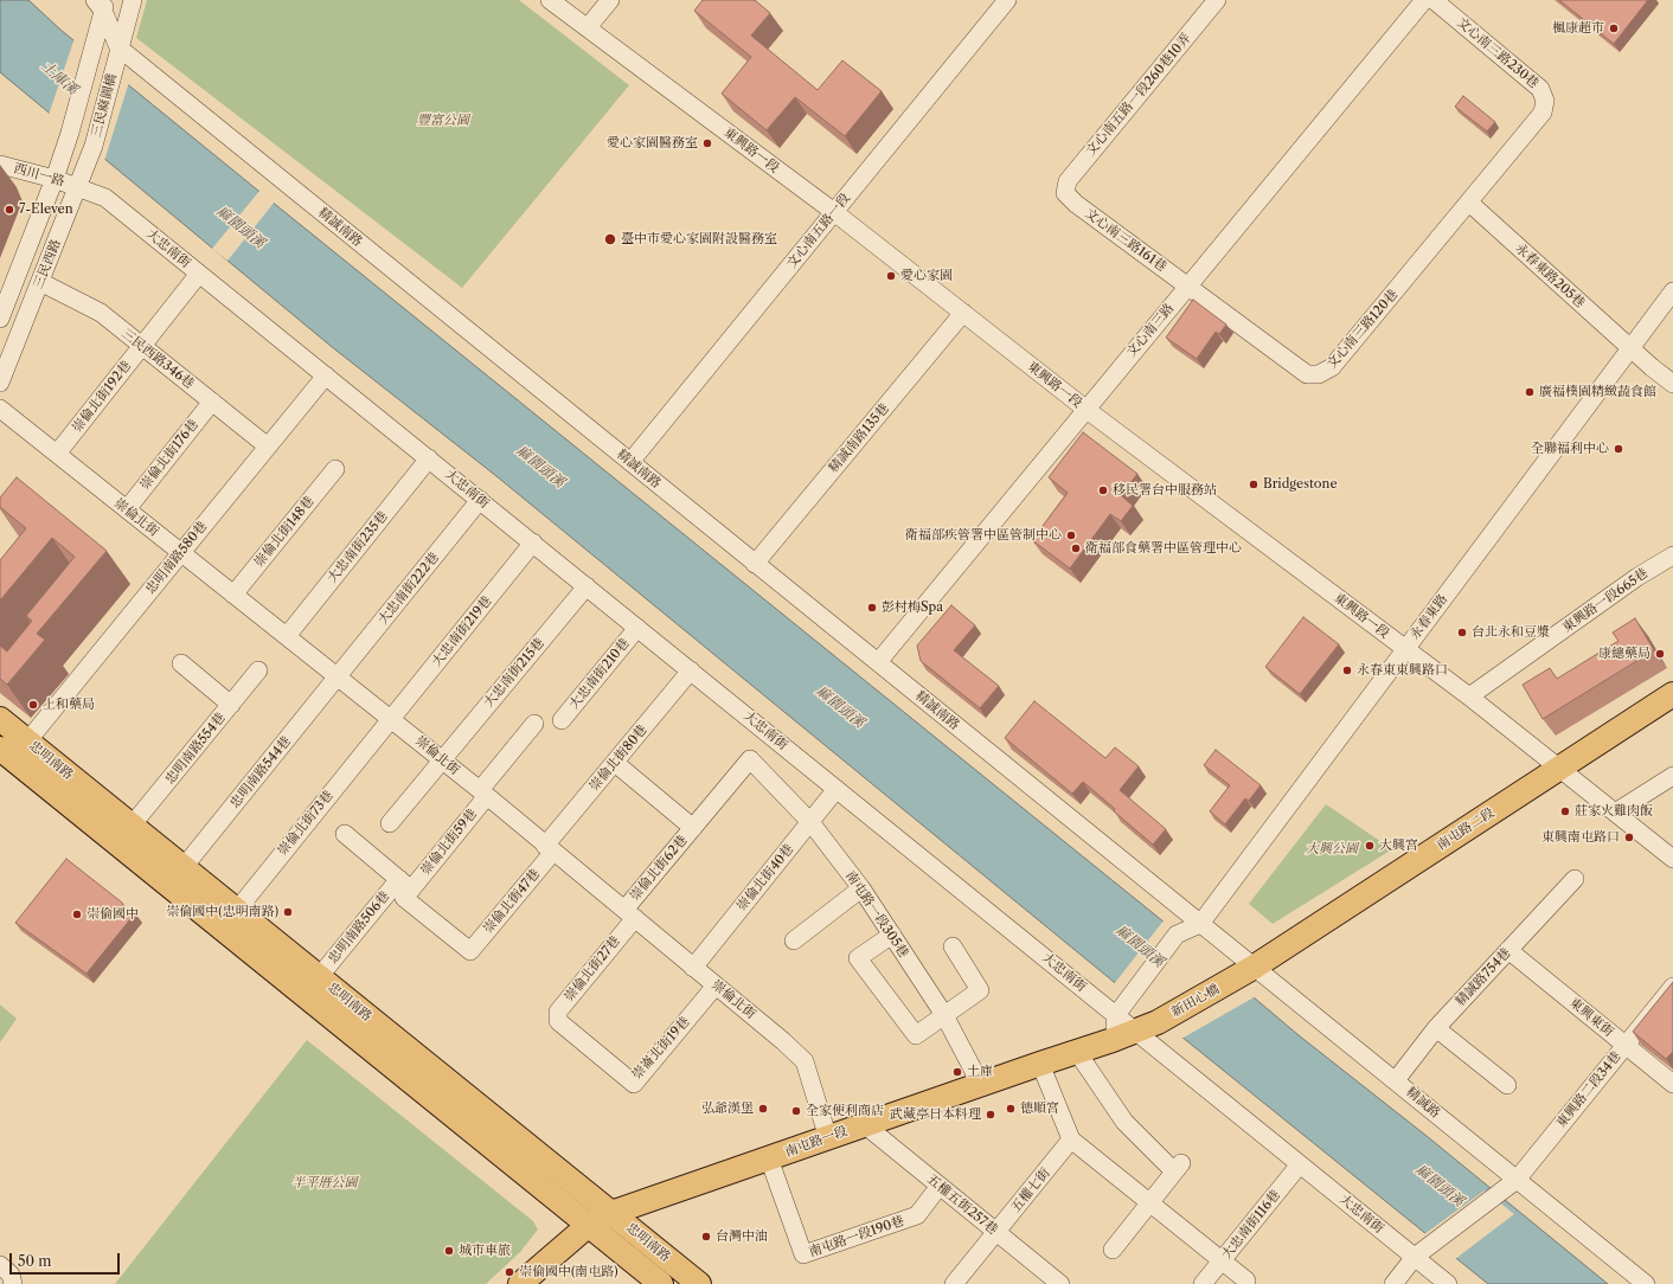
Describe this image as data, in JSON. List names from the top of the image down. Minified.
{"streets":{"main road":["忠明南路","南屯路二段","新田心橋","南屯路一段"],"street":["文心南三路230巷","文心南五路一段260巷10弄","三民麻園橋","東興路一段","西川一路","精誠南路","文心南五路一段","文心南三路161巷","大忠南街","三民西路","永春東路205巷","文心南三路120巷","文心南三路","三民西路346巷","崇倫北街192巷","精誠南路135巷","崇倫北街176巷","崇倫北街","崇倫北街148巷","大忠南街235巷","忠明南路580巷","大忠南街222巷","東興路一段665巷","永春東路","大忠南街219巷","大忠南街215巷","大忠南街210巷","忠明南路554巷","崇倫北街80巷","忠明南路544巷","崇倫北街73巷","崇倫北街59巷","崇倫北街62巷","崇倫北街40巷","崇倫北街47巷","南屯路一段305巷","忠明南路506巷","崇倫北街27巷","精誠路754巷","東興東街","崇崙北街19巷","東興路二段34巷","精誠路","五權七街","五權五街257巷","大忠南街116巷","南屯路一段190巷"]},"crossings":[["文心南三路230巷","永春東路205巷"],["文心南三路230巷","文心南三路120巷"],["文心南五路一段260巷10弄","文心南三路161巷"],["三民麻園橋","精誠南路"],["三民麻園橋","三民西路"],["東興路一段","文心南五路一段"],["東興路一段","文心南三路"],["東興路一段","精誠南路135巷"],["東興路一段","東興路一段665巷"],["東興路一段","永春東路"],["東興路一段","南屯路二段"],["西川一路","大忠南街"],["西川一路","三民西路"],["精誠南路","文心南五路一段"],["精誠南路","文心南三路"],["精誠南路","精誠南路135巷"],["精誠南路","永春東路"],["精誠南路","精誠路"],["文心南三路161巷","文心南三路120巷"],["文心南三路161巷","文心南三路"],["大忠南街","三民西路"],["大忠南街","崇倫北街192巷"],["大忠南街","大忠南街235巷"],["大忠南街","忠明南路580巷"],["大忠南街","大忠南街222巷"],["大忠南街","永春東路"],["大忠南街","大忠南街219巷"],["大忠南街","大忠南街215巷"],["大忠南街","大忠南街210巷"],["大忠南街","崇倫北街80巷"],["大忠南街","崇倫北街40巷"],["大忠南街","新田心橋"],["大忠南街","東興路二段34巷"],["大忠南街","南屯路一段"],["大忠南街","大忠南街116巷"],["三民西路","三民西路346巷"],["永春東路205巷","文心南三路120巷"],["永春東路205巷","永春東路"],["文心南三路120巷","文心南三路"],["三民西路346巷","崇倫北街192巷"],["三民西路346巷","崇倫北街176巷"],["三民西路346巷","忠明南路580巷"],["崇倫北街192巷","崇倫北街"],["崇倫北街176巷","崇倫北街"],["崇倫北街","崇倫北街148巷"],["崇倫北街","大忠南街235巷"],["崇倫北街","忠明南路580巷"],["崇倫北街","大忠南街222巷"],["崇倫北街","大忠南街219巷"],["崇倫北街","大忠南街215巷"],["崇倫北街","崇倫北街80巷"],["崇倫北街","忠明南路544巷"],["崇倫北街","崇倫北街73巷"],["崇倫北街","崇倫北街59巷"],["崇倫北街","崇倫北街62巷"],["崇倫北街","崇倫北街40巷"],["崇倫北街","崇倫北街47巷"],["崇倫北街","崇倫北街27巷"],["崇倫北街","崇崙北街19巷"],["崇倫北街","南屯路一段"],["忠明南路580巷","忠明南路"],["大忠南街222巷","忠明南路544巷"],["永春東路","精誠路"],["大忠南街219巷","崇倫北街73巷"],["忠明南路554巷","忠明南路"],["崇倫北街80巷","崇倫北街62巷"],["崇倫北街80巷","崇倫北街47巷"],["忠明南路","忠明南路544巷"],["忠明南路","崇倫北街73巷"],["忠明南路","忠明南路506巷"],["忠明南路","南屯路一段"],["南屯路二段","新田心橋"],["南屯路二段","精誠路"],["崇倫北街59巷","忠明南路506巷"],["崇倫北街62巷","南屯路一段305巷"],["崇倫北街62巷","崇倫北街27巷"],["崇倫北街40巷","南屯路一段305巷"],["崇倫北街47巷","忠明南路506巷"],["南屯路一段305巷","南屯路一段"],["崇倫北街27巷","崇崙北街19巷"],["精誠路754巷","東興東街"],["精誠路754巷","精誠路"],["新田心橋","南屯路一段"],["東興東街","東興路二段34巷"],["東興路二段34巷","精誠路"],["南屯路一段","五權五街257巷"],["南屯路一段","南屯路一段190巷"],["五權七街","五權五街257巷"],["五權五街257巷","南屯路一段190巷"]],"water":["土庫溪","麻園頭溪"],"parks":["豐富公園","大興公園","半平厝公園"],"places":["楓康超市","愛心家園醫務室","7-Eleven","臺中市愛心家園附設醫務室","愛心家園","廣福樸園精緻蔬食館","全聯福利中心","Bridgestone","移民署台中服務站","衛福部疾管署中區管制中心","衛福部食藥署中區管理中心","彭村梅Spa","台北永和豆漿","康總藥局","永春東東興路口","上和藥局","莊家火雞肉飯","東興南屯路口","大興宮","崇倫國中(忠明南路)","崇倫國中","土庫","弘爺漢堡","德順宮","全家便利商店","武藏亭日本料理","台灣中油","城市車旅","崇倫國中(南屯路)"],"scale_bar":"50 m"}
